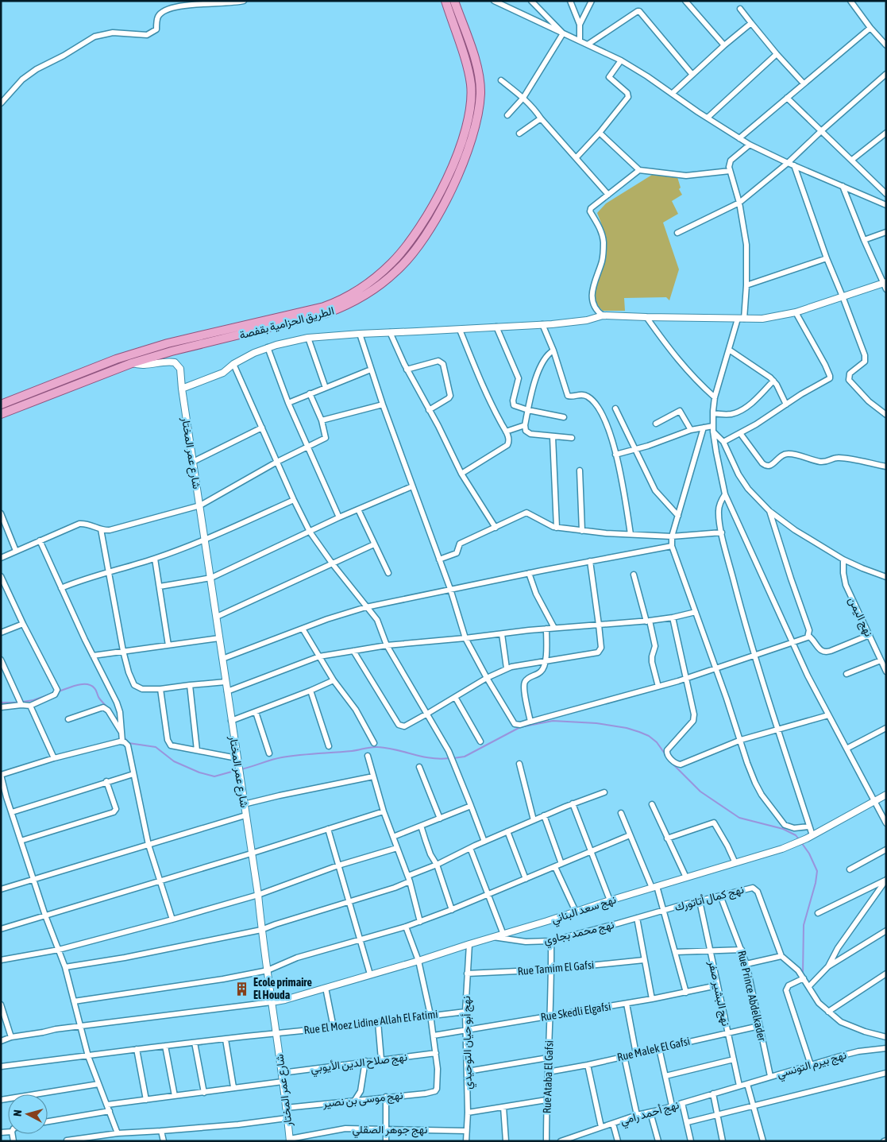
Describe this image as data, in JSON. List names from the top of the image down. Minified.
{"streets":{"main road":["الطريق الحزامية بقفصة"],"street":["شارع عمر المختار","نهج اليمن","نهج كمال أتاتورك","نهج سعد البناني","نهج محمد بجاوي","Rue Tamim El Gafsi","نهج البشير صفر","Rue Prince Abdelkader","Rue Skedli Elgafsi","Rue El Moez Lidine Allah El Fatimi","نهج أبو حيان التوحيدي","Rue Malek El Gafsi","نهج صلاح الدين الأيوبي","نهج بيرم التونسي","Rue Ataba El Gafsi","نهج موسى بن نصير","نهج أحمد رامي","نهج جوهر الصقلي"]},"crossings":[["الطريق الحزامية بقفصة","شارع عمر المختار"],["شارع عمر المختار","نهج سعد البناني"],["شارع عمر المختار","Rue El Moez Lidine Allah El Fatimi"],["شارع عمر المختار","نهج صلاح الدين الأيوبي"],["شارع عمر المختار","نهج موسى بن نصير"],["شارع عمر المختار","نهج جوهر الصقلي"],["نهج كمال أتاتورك","نهج محمد بجاوي"],["نهج كمال أتاتورك","نهج البشير صفر"],["نهج كمال أتاتورك","Rue Prince Abdelkader"],["نهج سعد البناني","نهج محمد بجاوي"],["نهج سعد البناني","نهج أبو حيان التوحيدي"],["نهج محمد بجاوي","Rue Ataba El Gafsi"],["Rue Tamim El Gafsi","نهج أبو حيان التوحيدي"],["Rue Tamim El Gafsi","Rue Ataba El Gafsi"],["نهج البشير صفر","Rue Skedli Elgafsi"],["نهج البشير صفر","Rue Malek El Gafsi"],["نهج البشير صفر","نهج بيرم التونسي"],["نهج البشير صفر","نهج أحمد رامي"],["Rue Prince Abdelkader","Rue Malek El Gafsi"],["Rue Prince Abdelkader","نهج بيرم التونسي"],["Rue Skedli Elgafsi","نهج أبو حيان التوحيدي"],["Rue Skedli Elgafsi","Rue Ataba El Gafsi"],["Rue El Moez Lidine Allah El Fatimi","نهج أبو حيان التوحيدي"],["نهج أبو حيان التوحيدي","نهج جوهر الصقلي"],["Rue Malek El Gafsi","Rue Ataba El Gafsi"],["نهج صلاح الدين الأيوبي","نهج موسى بن نصير"],["نهج بيرم التونسي","نهج أحمد رامي"]],"places":{"building":["Ecole primaire El Houda"]},"north":"left"}
